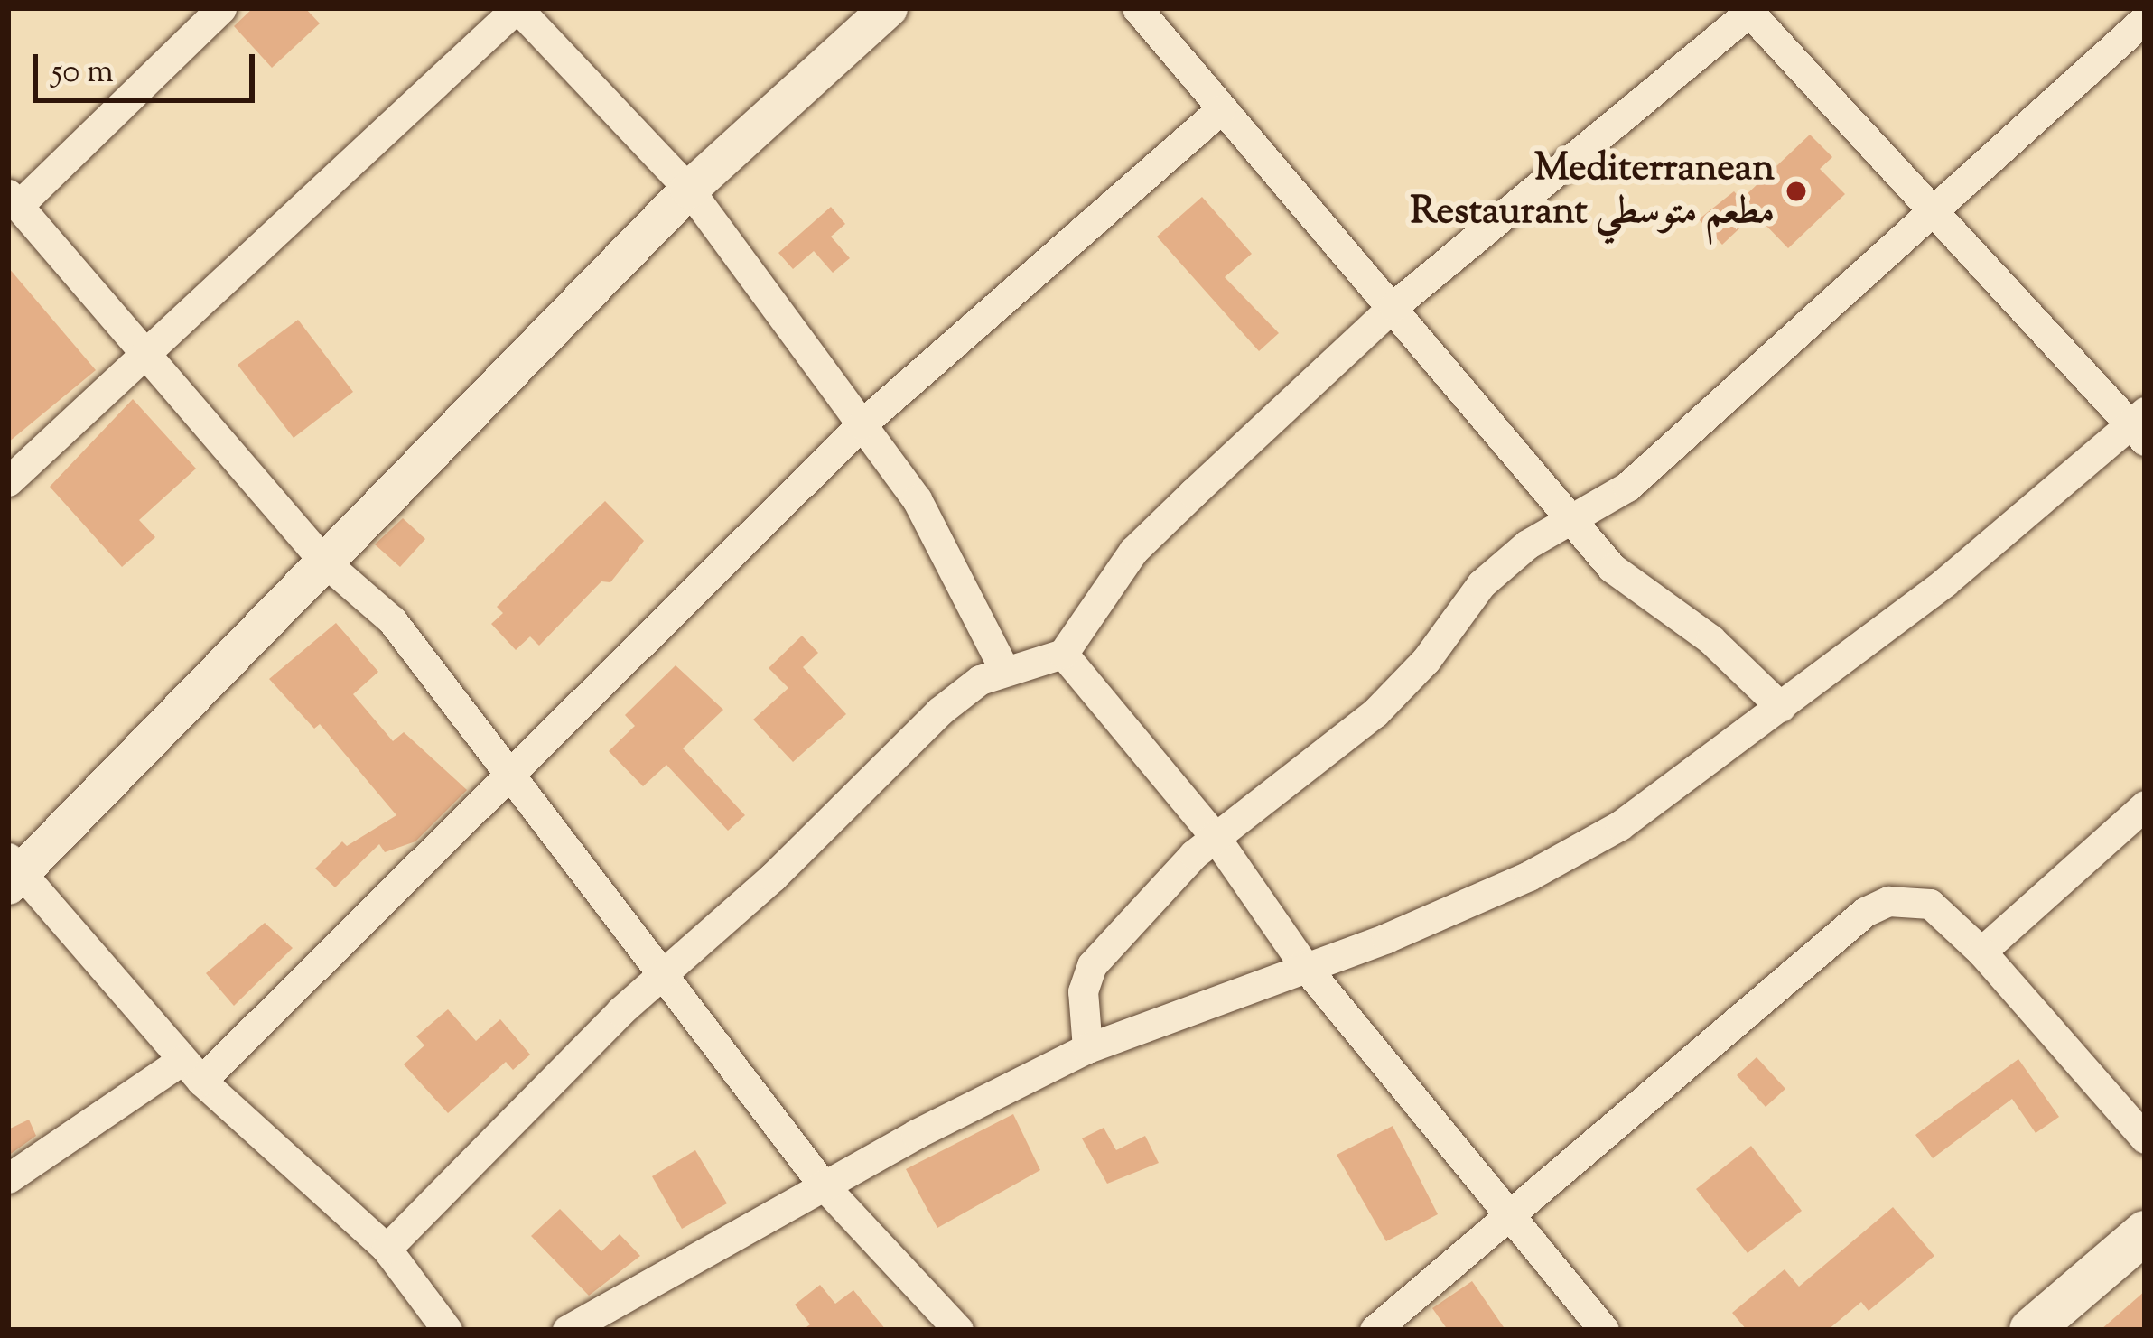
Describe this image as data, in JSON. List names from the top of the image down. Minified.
{"places":["Mediterranean Restaurant مطعم متوسطي"],"scale_bar":"50 m"}
